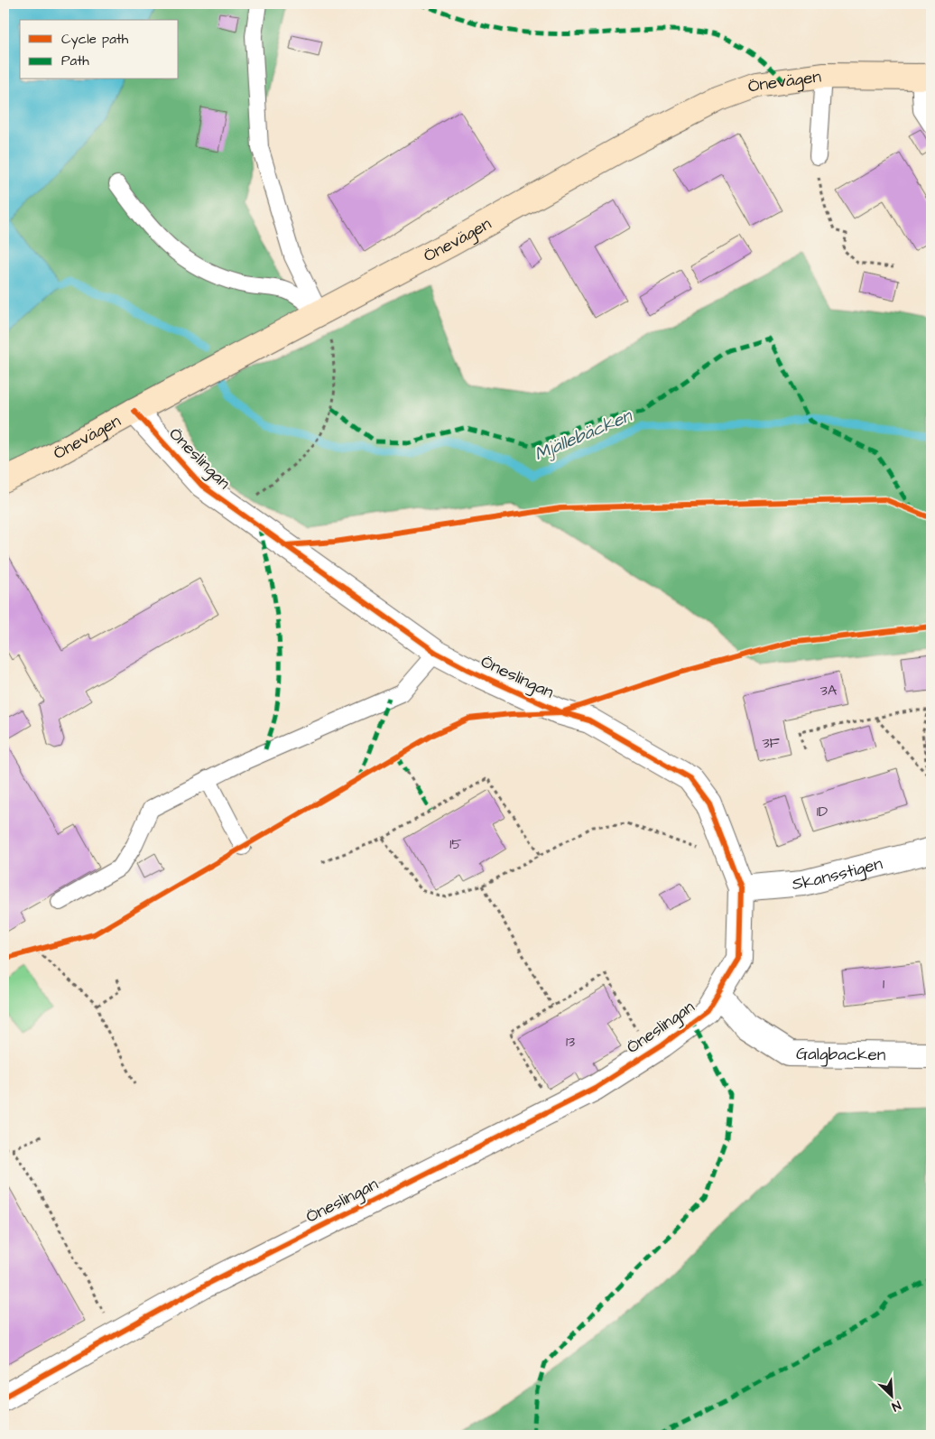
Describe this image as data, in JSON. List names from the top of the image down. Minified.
{"streets":{"street":["Önevägen","Öneslingan","Skansstigen","Galgbacken"]},"crossings":[["Önevägen","Öneslingan"],["Öneslingan","Skansstigen"],["Öneslingan","Galgbacken"]],"water":["Mjällebäcken"],"house_numbers":["3A","3F","1D","15","1","13"],"legend":["Cycle path","Path"],"north":"bottom right"}
